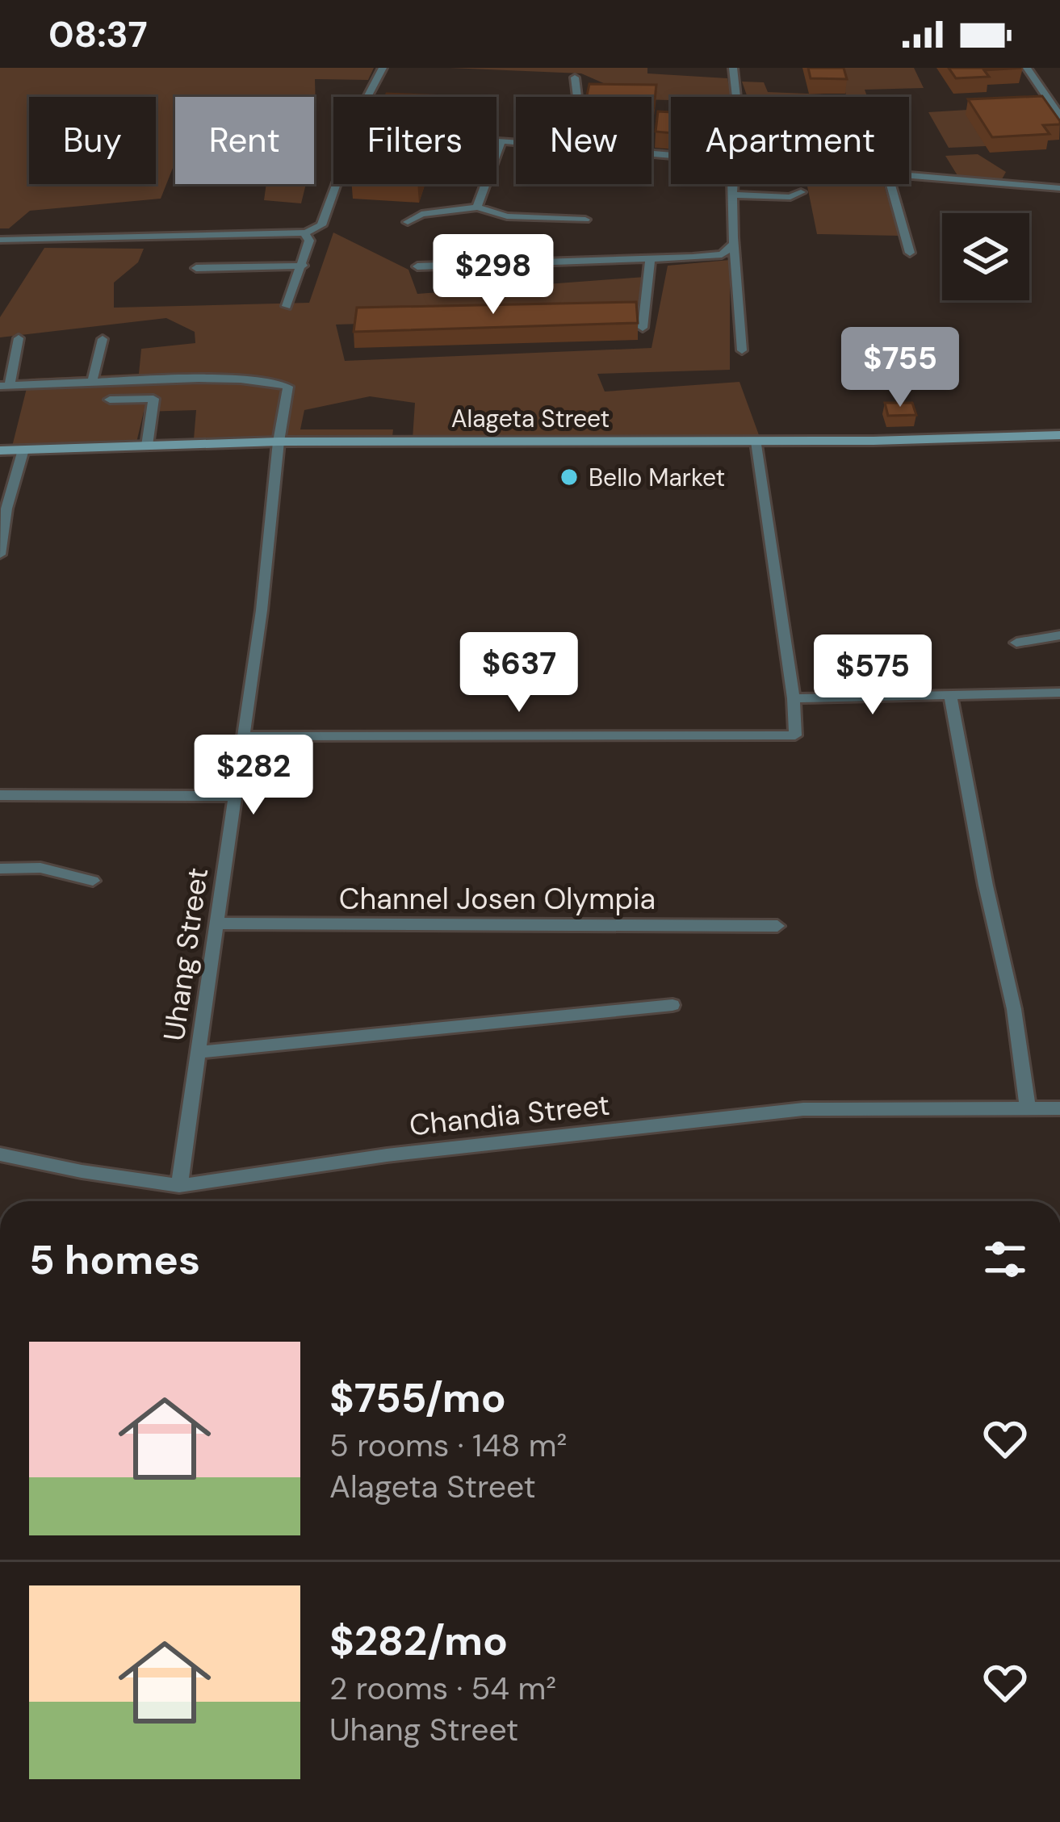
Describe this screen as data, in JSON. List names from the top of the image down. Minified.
{"streets":{"main road":["Alageta Street"],"street":["Channel Josen Olympia","Uhang Street","Chandia Street"]},"crossings":[["Alageta Street","Uhang Street"],["Channel Josen Olympia","Uhang Street"],["Uhang Street","Chandia Street"]],"places":["Bello Market"],"page":{"status":"08:37","chip":["Buy","Rent","Filters","New","Apartment"],"price":["$298","$755","$637","$575","$282"],"heading":"5 homes","list":[{"name":"$755/mo","note":"5 rooms · 148 m² · Alageta Street"},{"name":"$282/mo","note":"2 rooms · 54 m² · Uhang Street"}]}}
